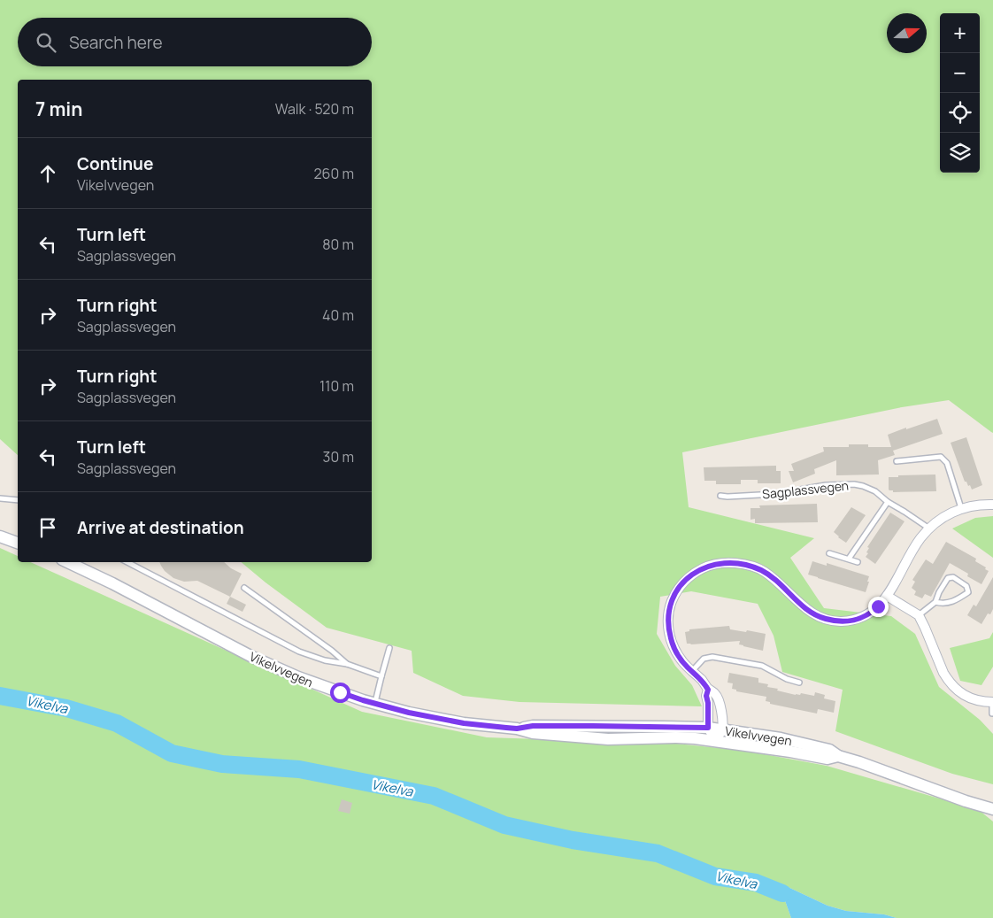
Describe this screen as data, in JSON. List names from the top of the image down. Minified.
{"streets":{"street":["Vikelvvegen"],"lane":["Sagplassvegen"]},"water":["Vikelva"],"north":"right","page":{"map_buttons":["+","−"],"search":"Search here","heading":["7 min","Walk · 520 m"],"list":[["Continue","Vikelvvegen","260 m"],["Turn left","Sagplassvegen","80 m"],["Turn right","Sagplassvegen","40 m"],["Turn right","Sagplassvegen","110 m"],["Turn left","Sagplassvegen","30 m"],"Arrive at destination"]}}
